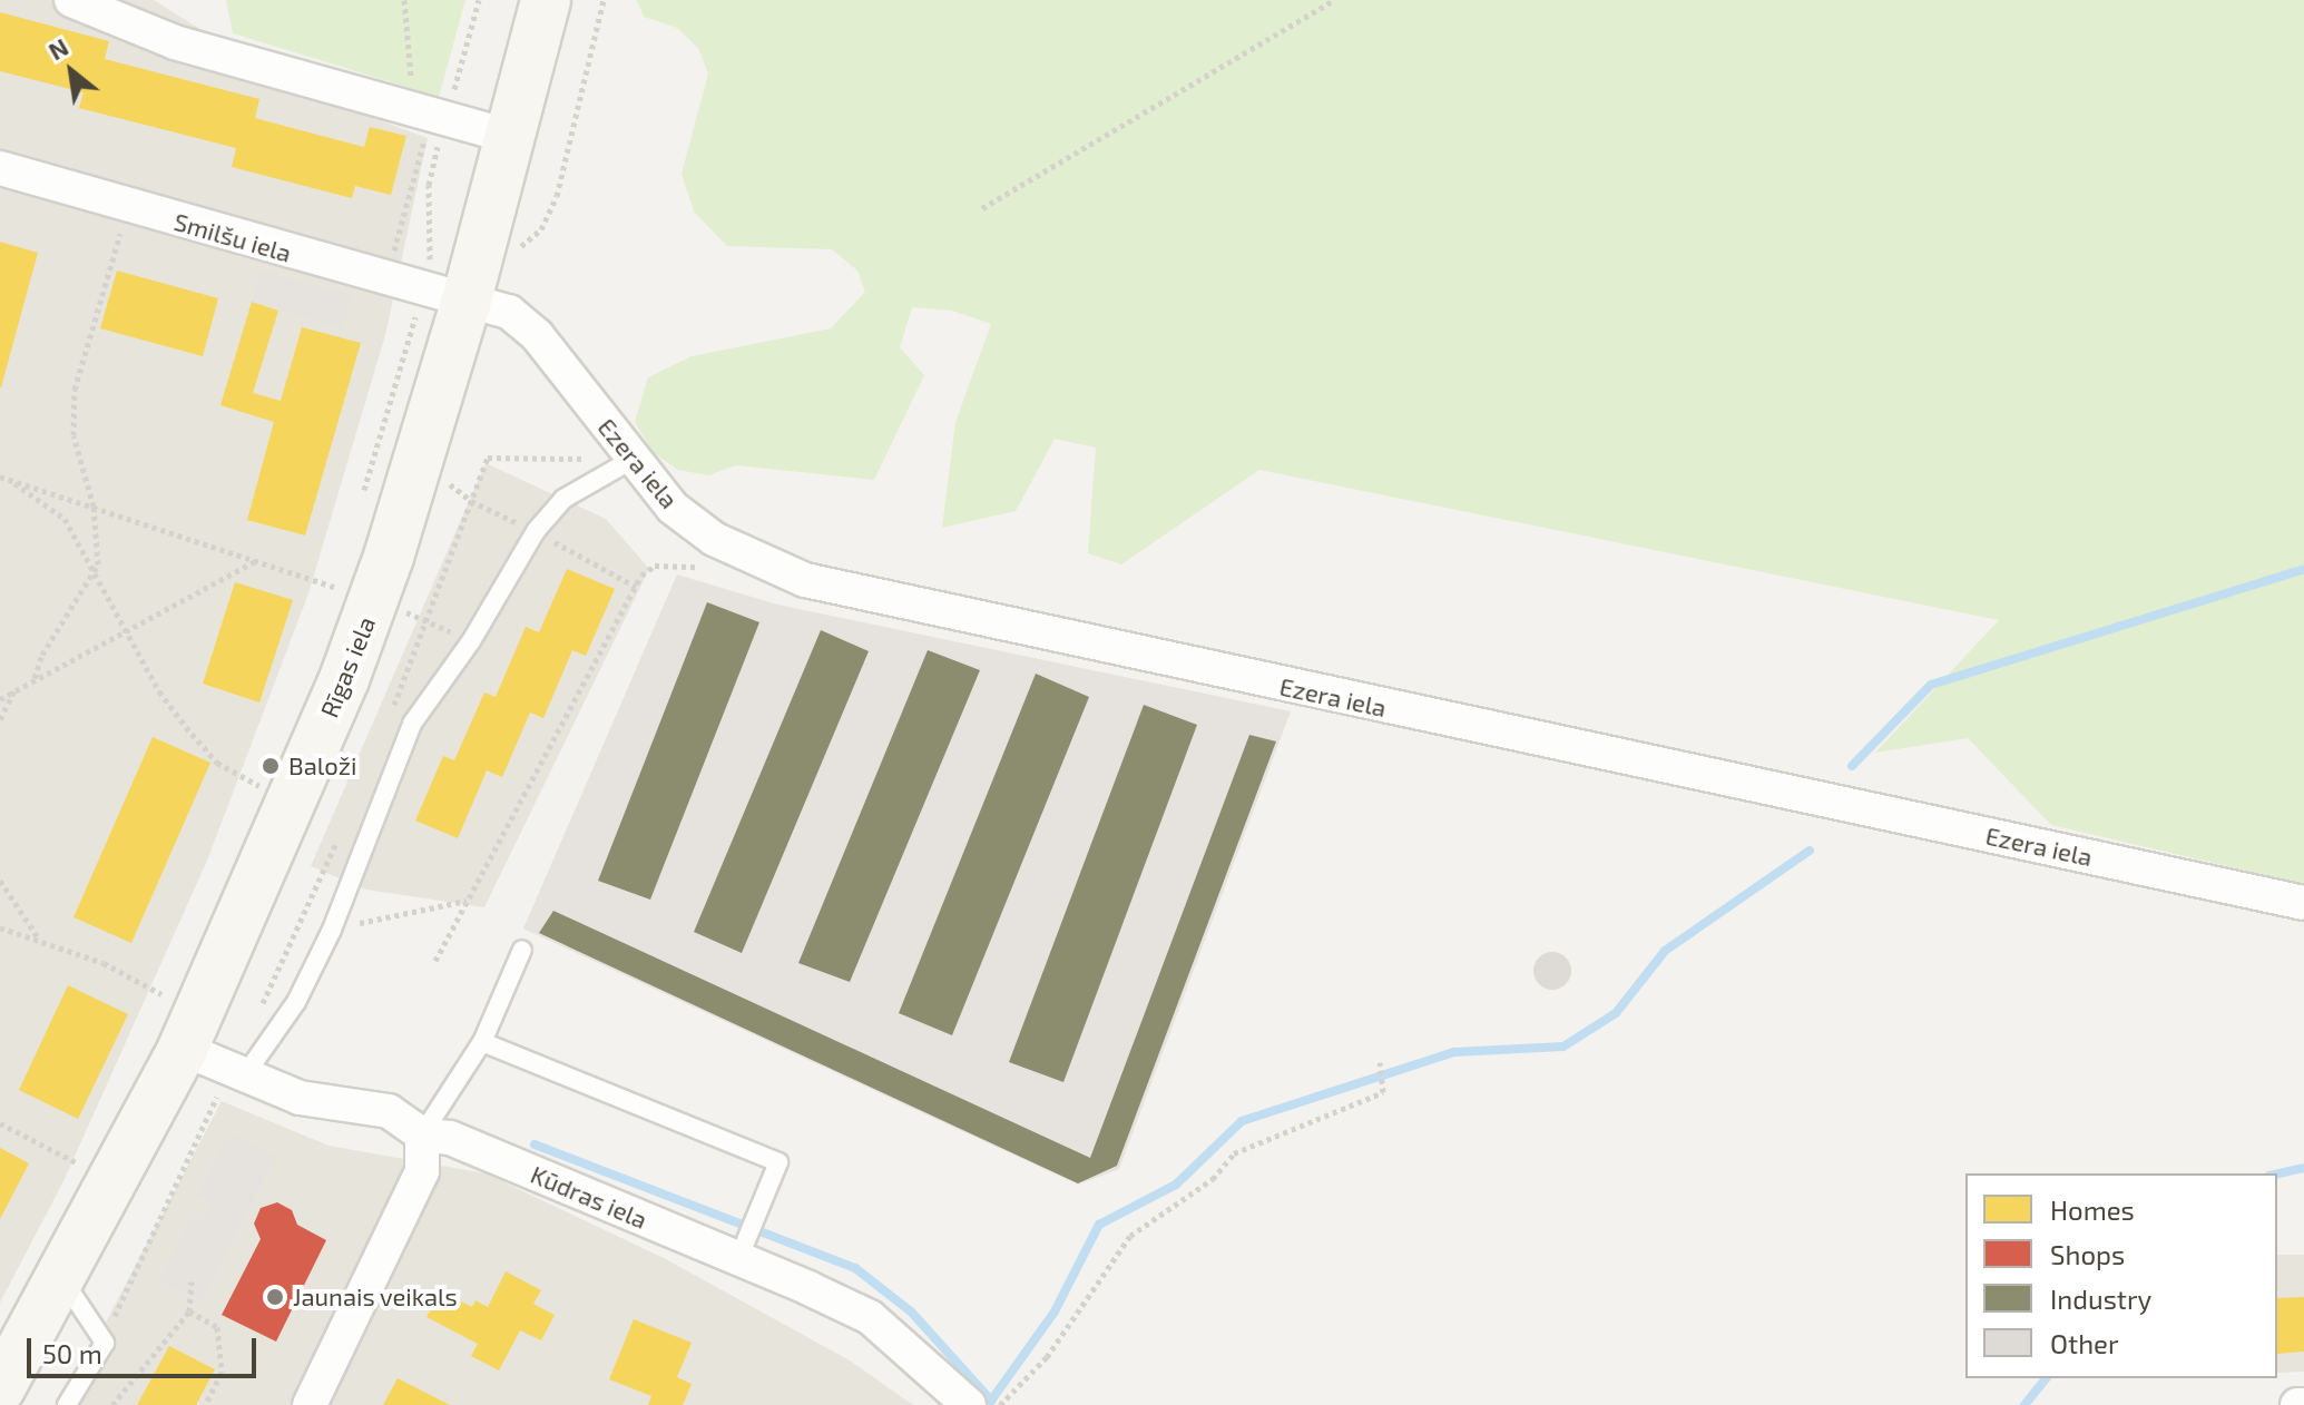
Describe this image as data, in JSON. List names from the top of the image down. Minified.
{"streets":{"main road":["Rīgas iela"],"street":["Smilšu iela","Ezera iela","Kūdras iela"]},"crossings":[["Smilšu iela","Ezera iela"],["Smilšu iela","Rīgas iela"],["Ezera iela","Rīgas iela"],["Rīgas iela","Kūdras iela"]],"places":["Baloži","Jaunais veikals"],"legend":["Homes","Shops","Industry","Other"],"scale_bar":"50 m","north":"top left"}
